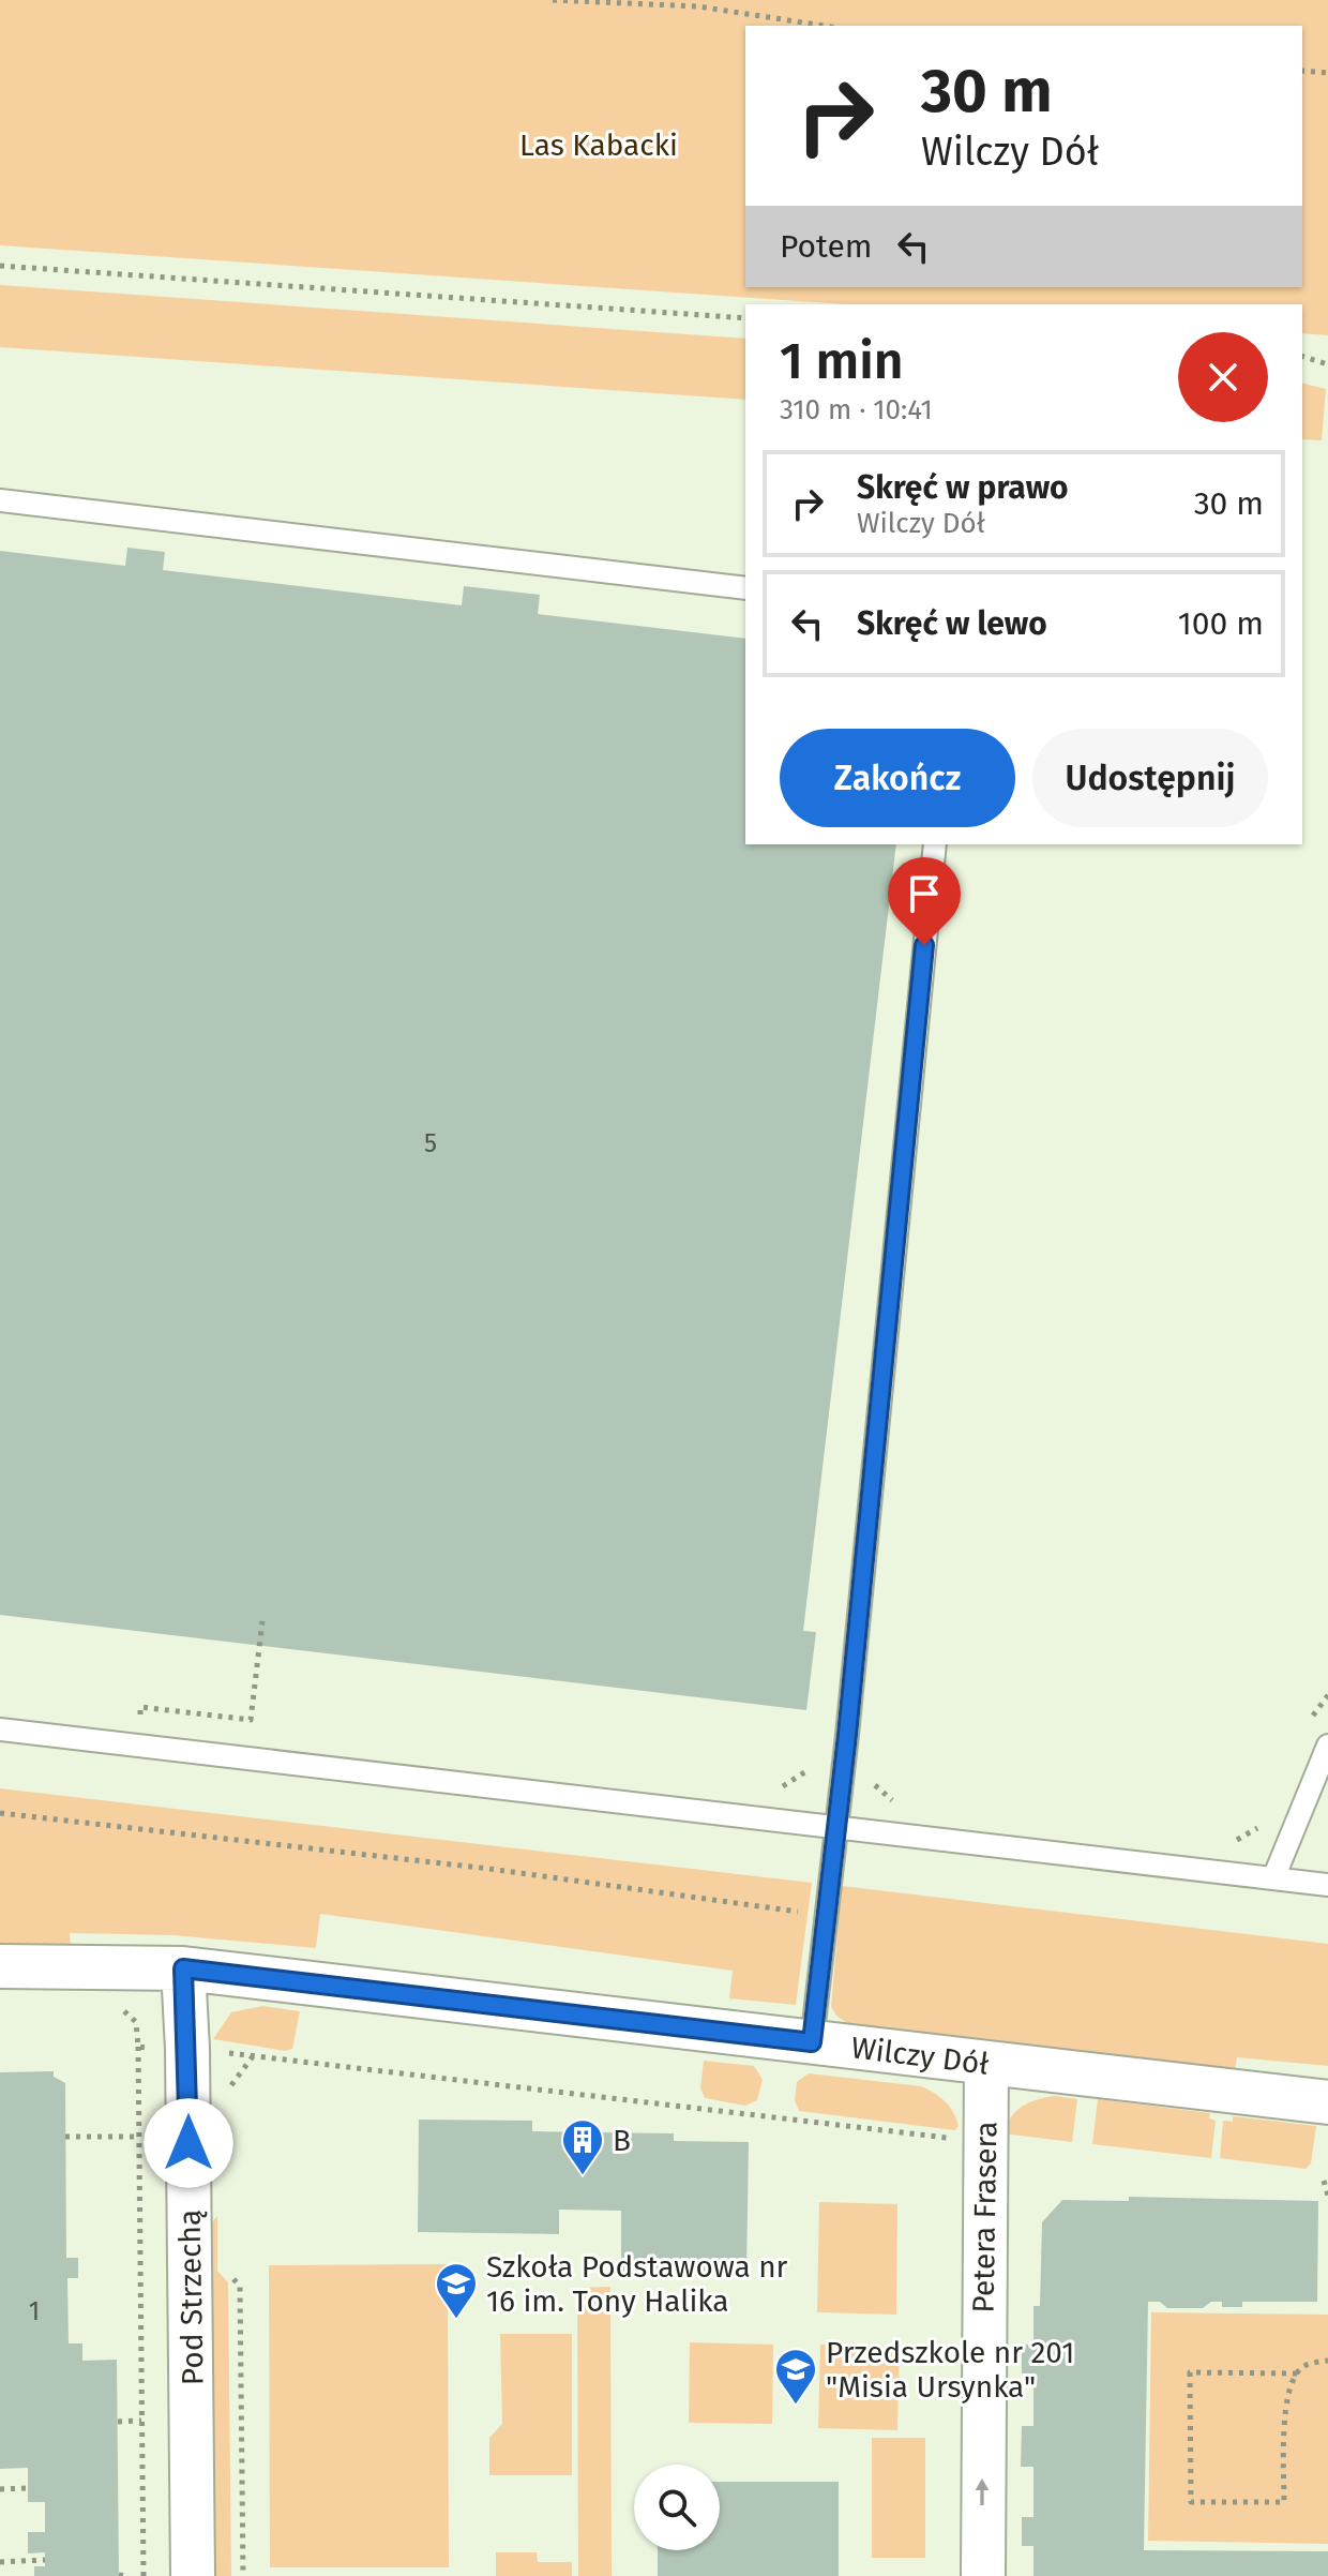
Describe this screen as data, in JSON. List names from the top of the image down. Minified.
{"streets":{"street":["Wilczy Dół","Petera Frasera","Pod Strzechą"]},"crossings":[["Wilczy Dół","Petera Frasera"],["Wilczy Dół","Pod Strzechą"]],"one_way":["Petera Frasera"],"parks":["Las Kabacki"],"places":{"building":["B"],"school or university":["Szkoła Podstawowa nr 16 im. Tony Halika","Przedszkole nr 201 \"Misia Ursynka\""]},"house_numbers":["5","1"],"page":{"turn":["30 m","Wilczy Dół"],"then":"Potem","heading":["1 min","310 m · 10:41"],"list":[{"name":"Skręć w prawo","note":"Wilczy Dół","value":"30 m"},{"name":"Skręć w lewo","value":"100 m"}],"buttons":["Zakończ","Udostępnij"]}}
